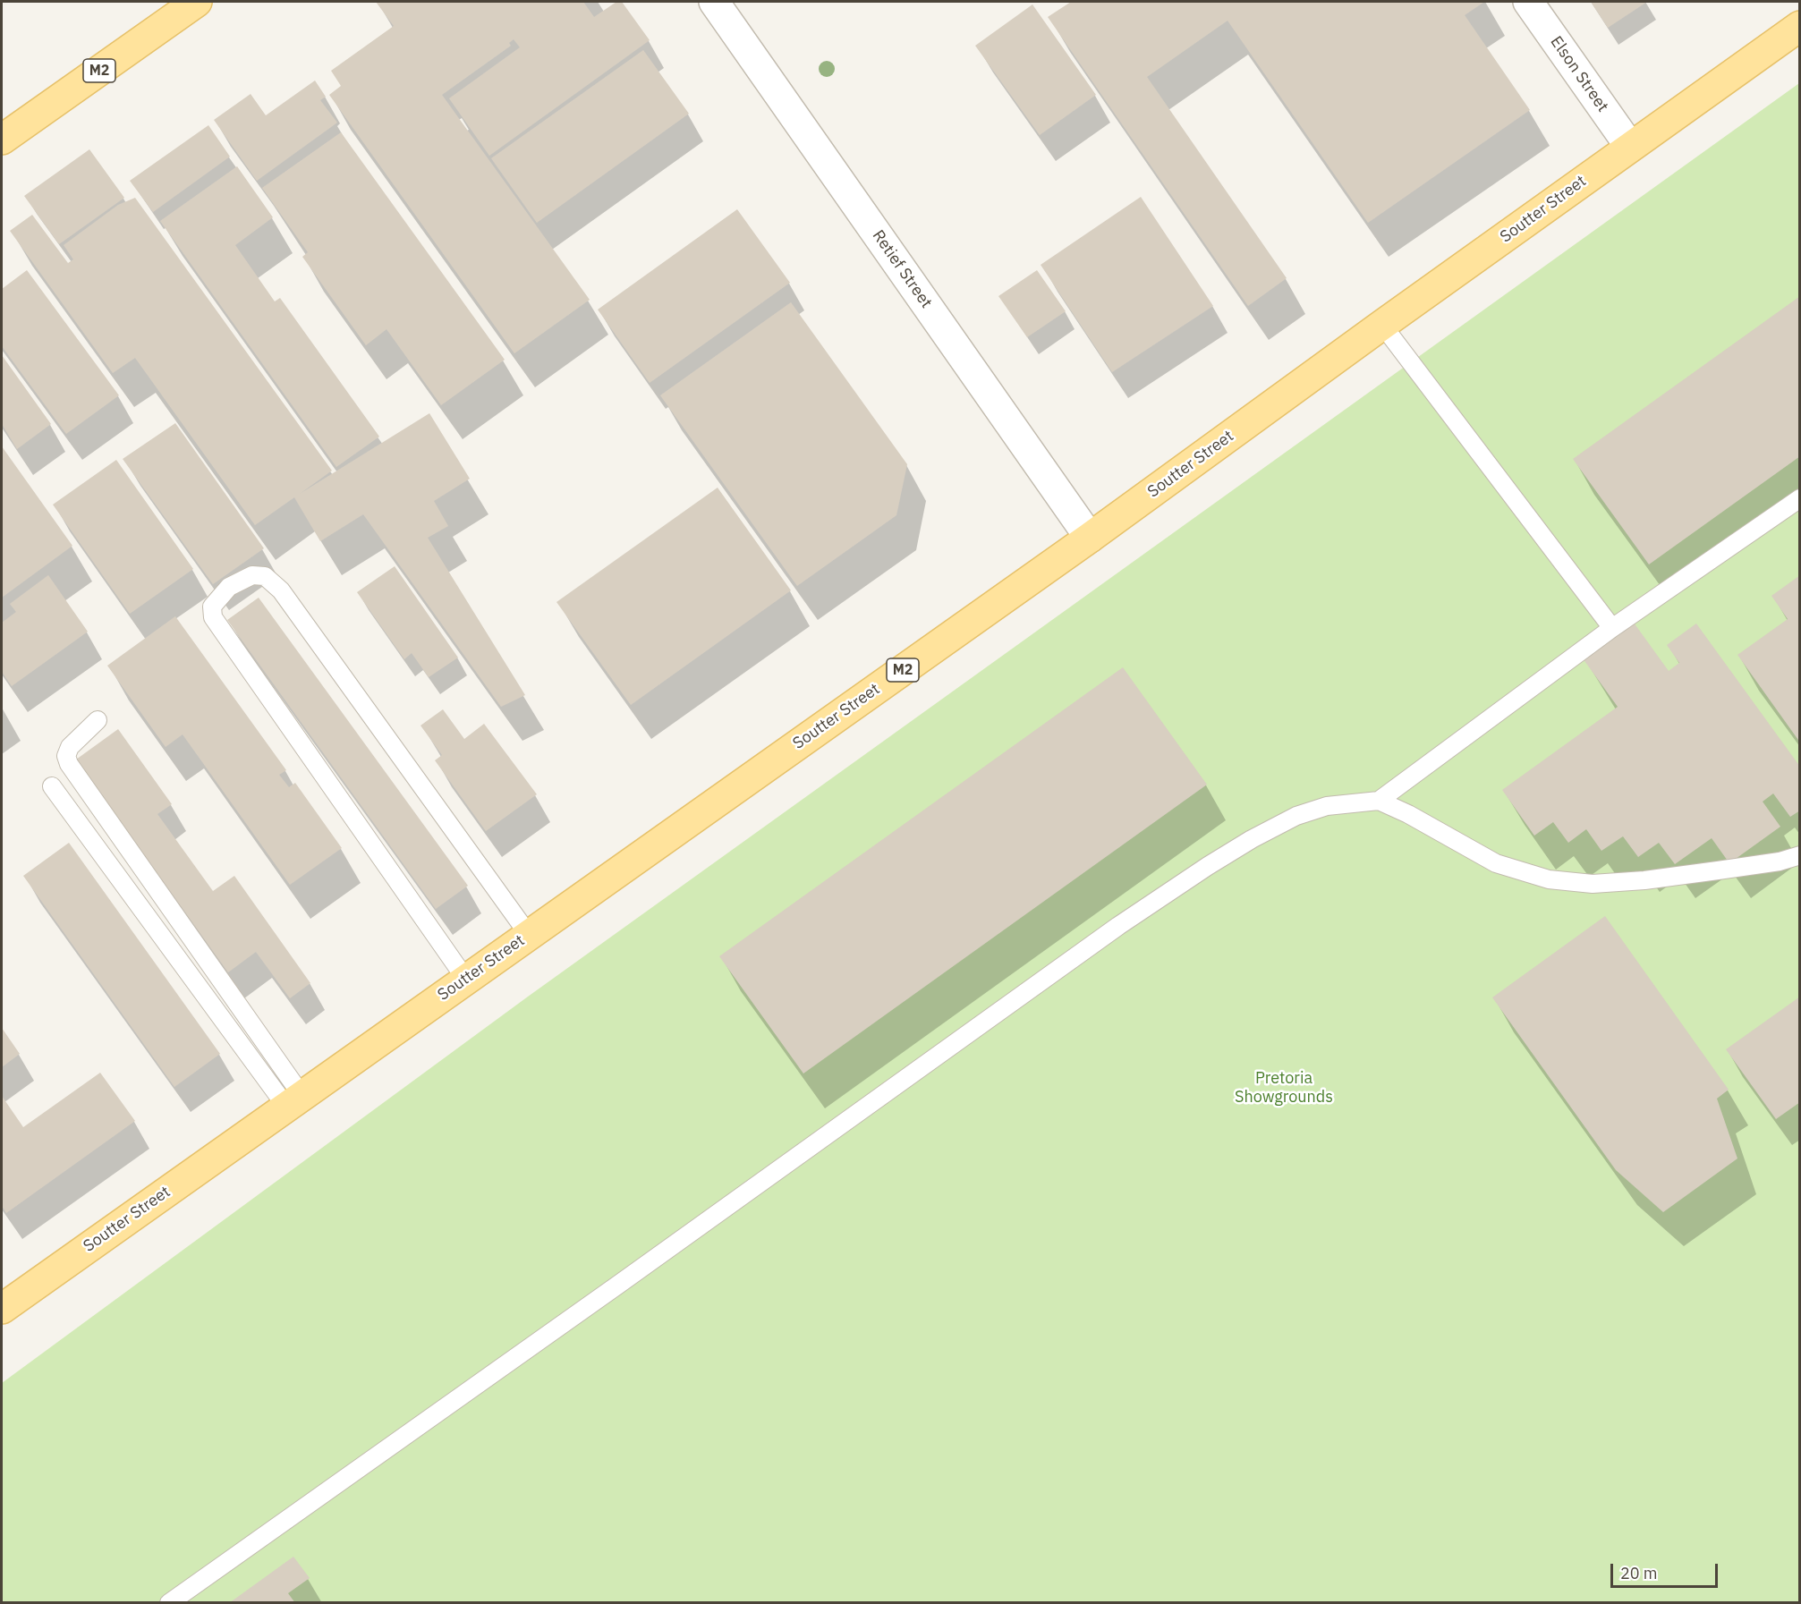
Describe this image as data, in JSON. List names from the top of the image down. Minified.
{"streets":{"main road":["M2","Soutter Street"],"street":["Elson Street","Retief Street"]},"crossings":[["Elson Street","Soutter Street"],["Soutter Street","Retief Street"]],"parks":["Pretoria Showgrounds"],"scale_bar":"20 m"}
